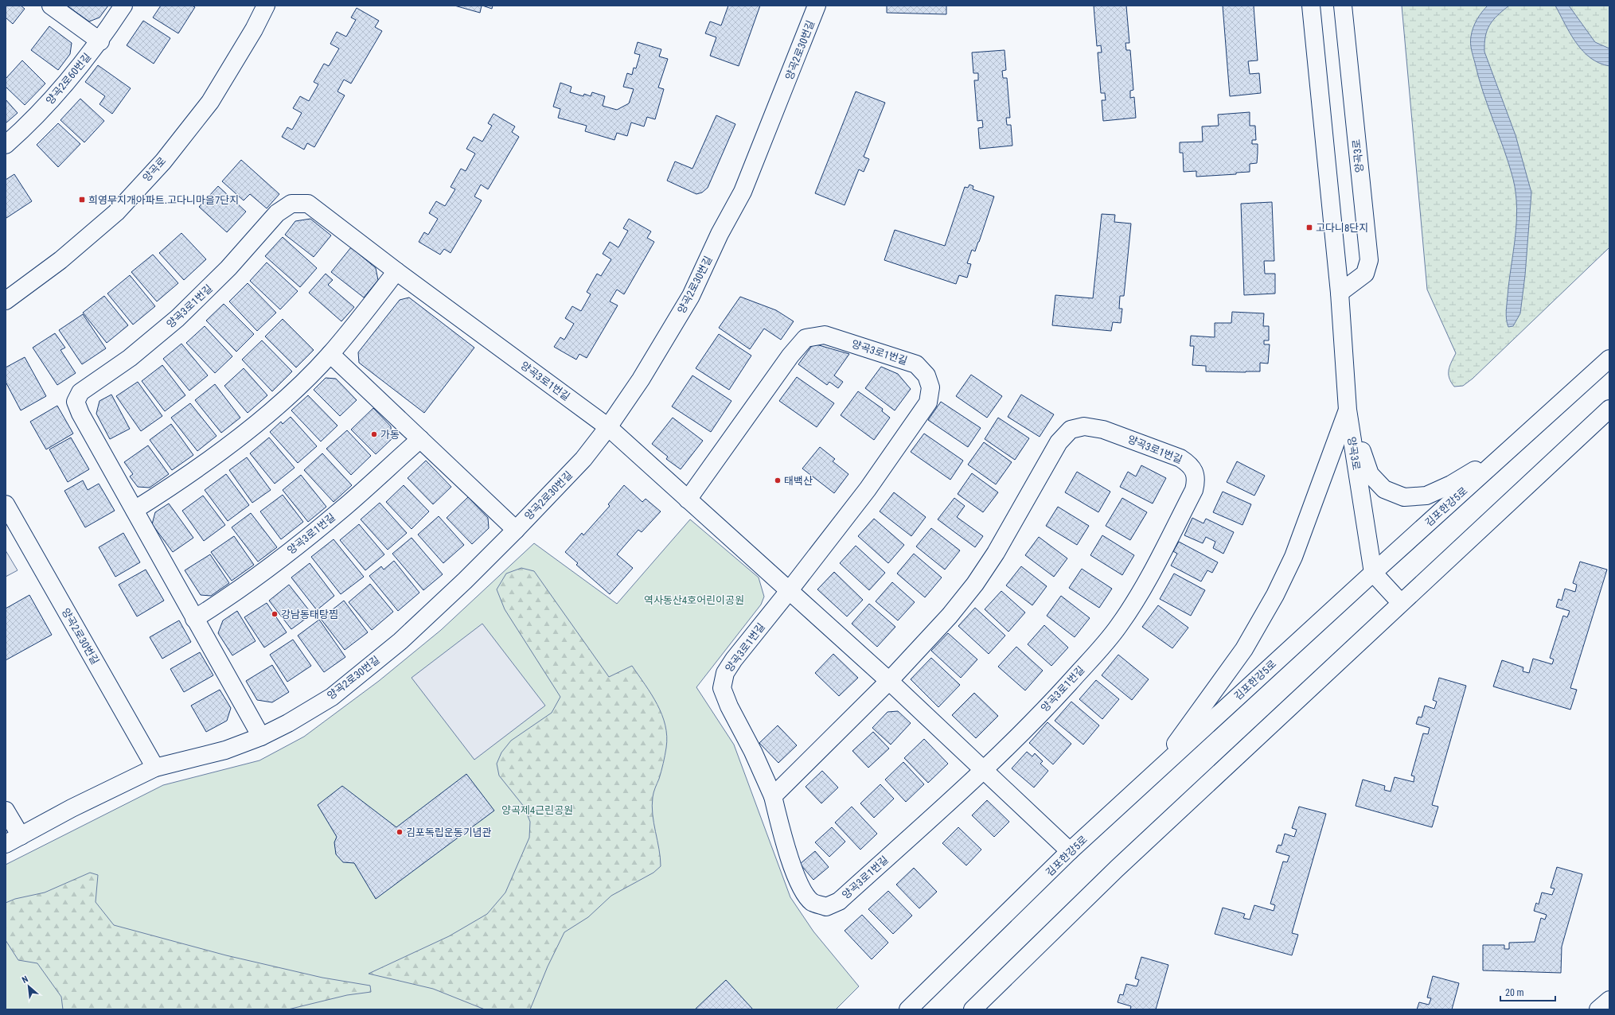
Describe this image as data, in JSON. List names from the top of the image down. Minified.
{"streets":{"street":["양곡2로30번길","양곡2로60번길","양곡3로","양곡로","양곡3로1번길","김포한강5로"]},"crossings":[["양곡2로30번길","양곡3로1번길"],["양곡3로","김포한강5로"],["양곡3로1번길","김포한강5로"]],"parks":["역사동산4호어린이공원","양곡제4근린공원"],"places":{"transit":["희영무지개아파트.고다니마을7단지","고다니8단지"],"other":["가동","태백산","강남동태탕찜","김포독립운동기념관"]},"scale_bar":"20 m","north":"top left"}
